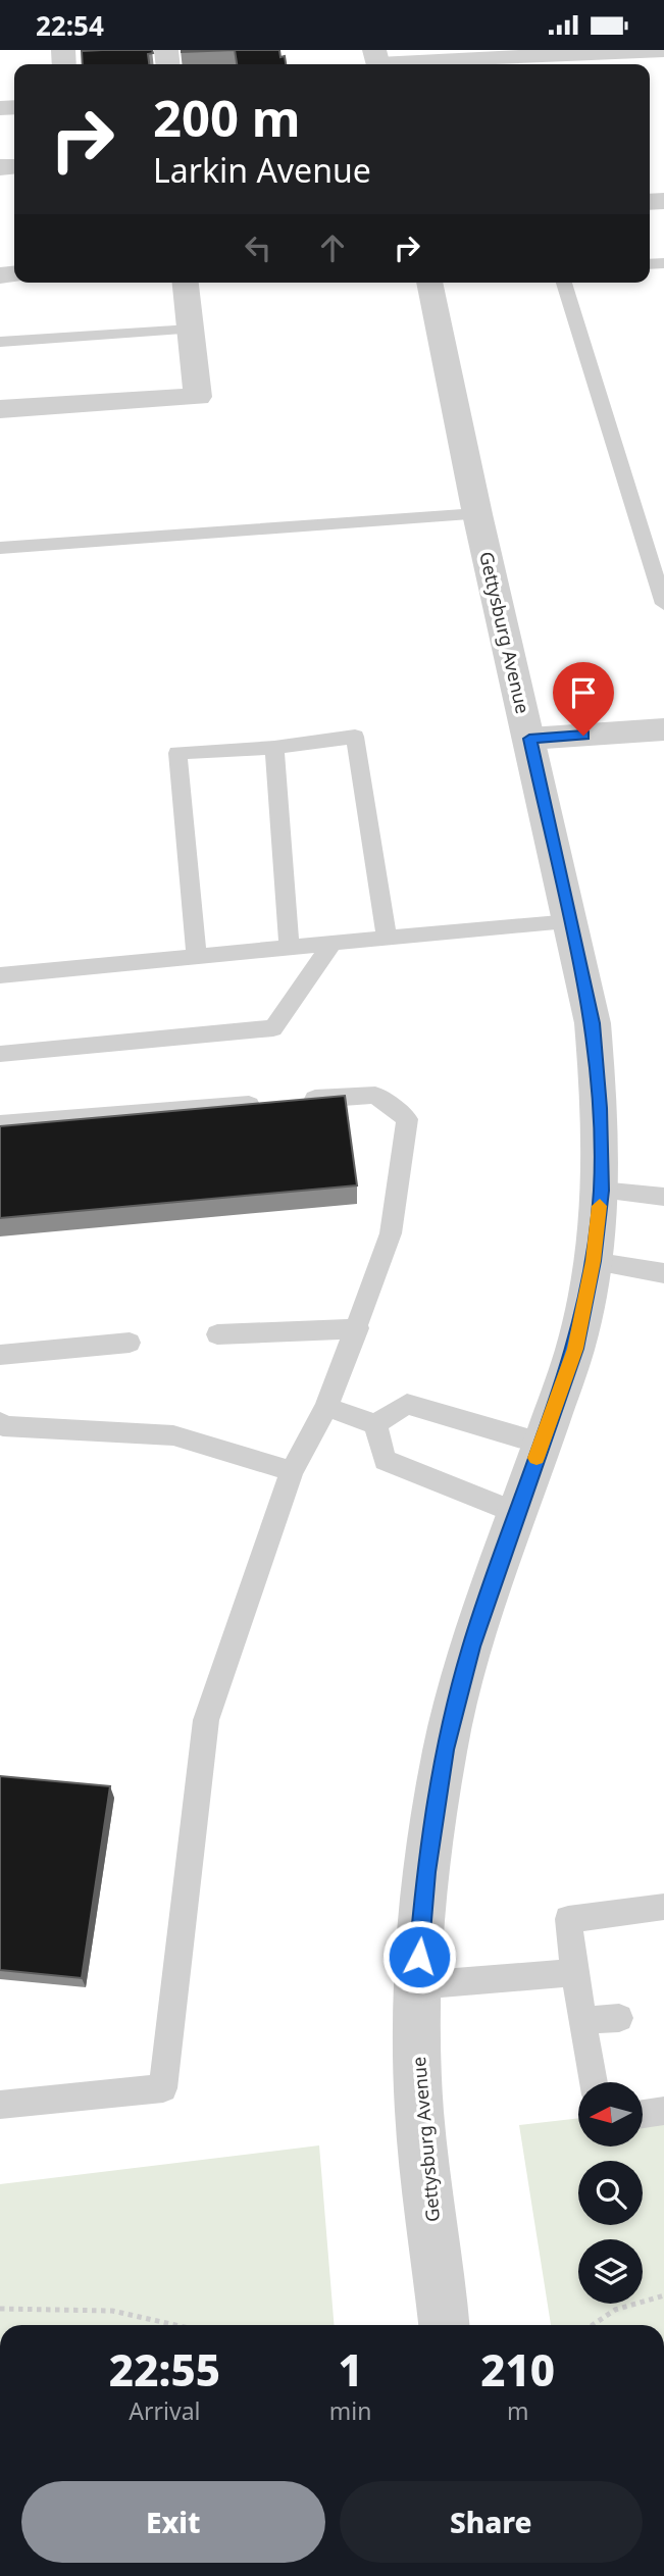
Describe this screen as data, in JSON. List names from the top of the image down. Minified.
{"streets":{"street":["Gettysburg Avenue"]},"north":"left","page":{"status":"22:54","turn":["200 m","Larkin Avenue"],"eta":["22:55","Arrival","1","min","210","m"],"buttons":["Exit","Share"]}}
